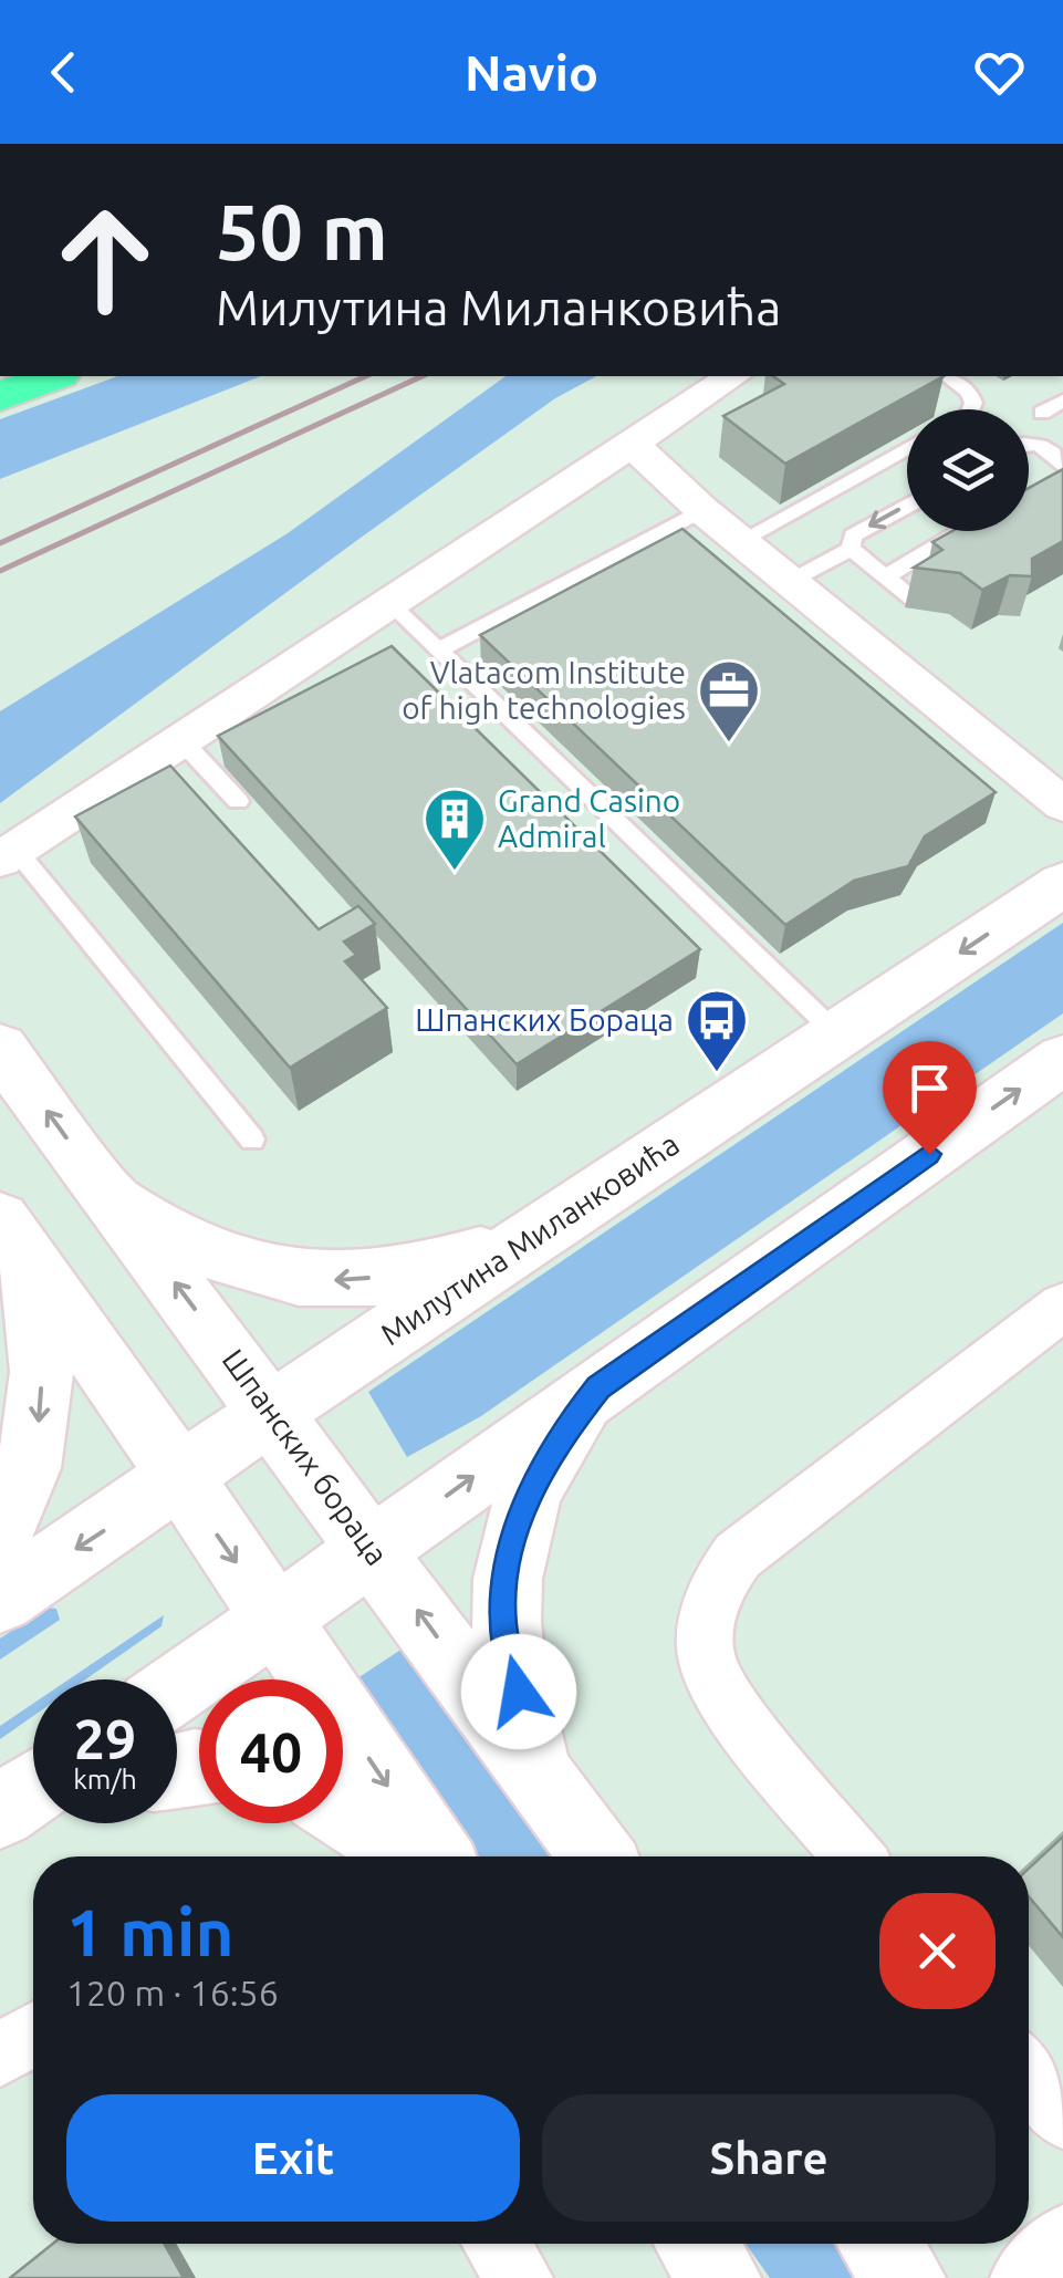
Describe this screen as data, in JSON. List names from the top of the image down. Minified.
{"streets":{"street":["Милутина Миланковића","Шпанских бораца"]},"crossings":[["Милутина Миланковића","Шпанских бораца"]],"places":{"office":["Vlatacom Institute of high technologies"],"building":["Grand Casino Admiral"],"bus stop":["Шпанских Бораца"]},"page":{"header":"Navio","turn":["50 m","Милутина Миланковића"],"speed":"29 km/h","limit":"40","heading":["1 min","120 m · 16:56"],"buttons":["Exit","Share"]}}
